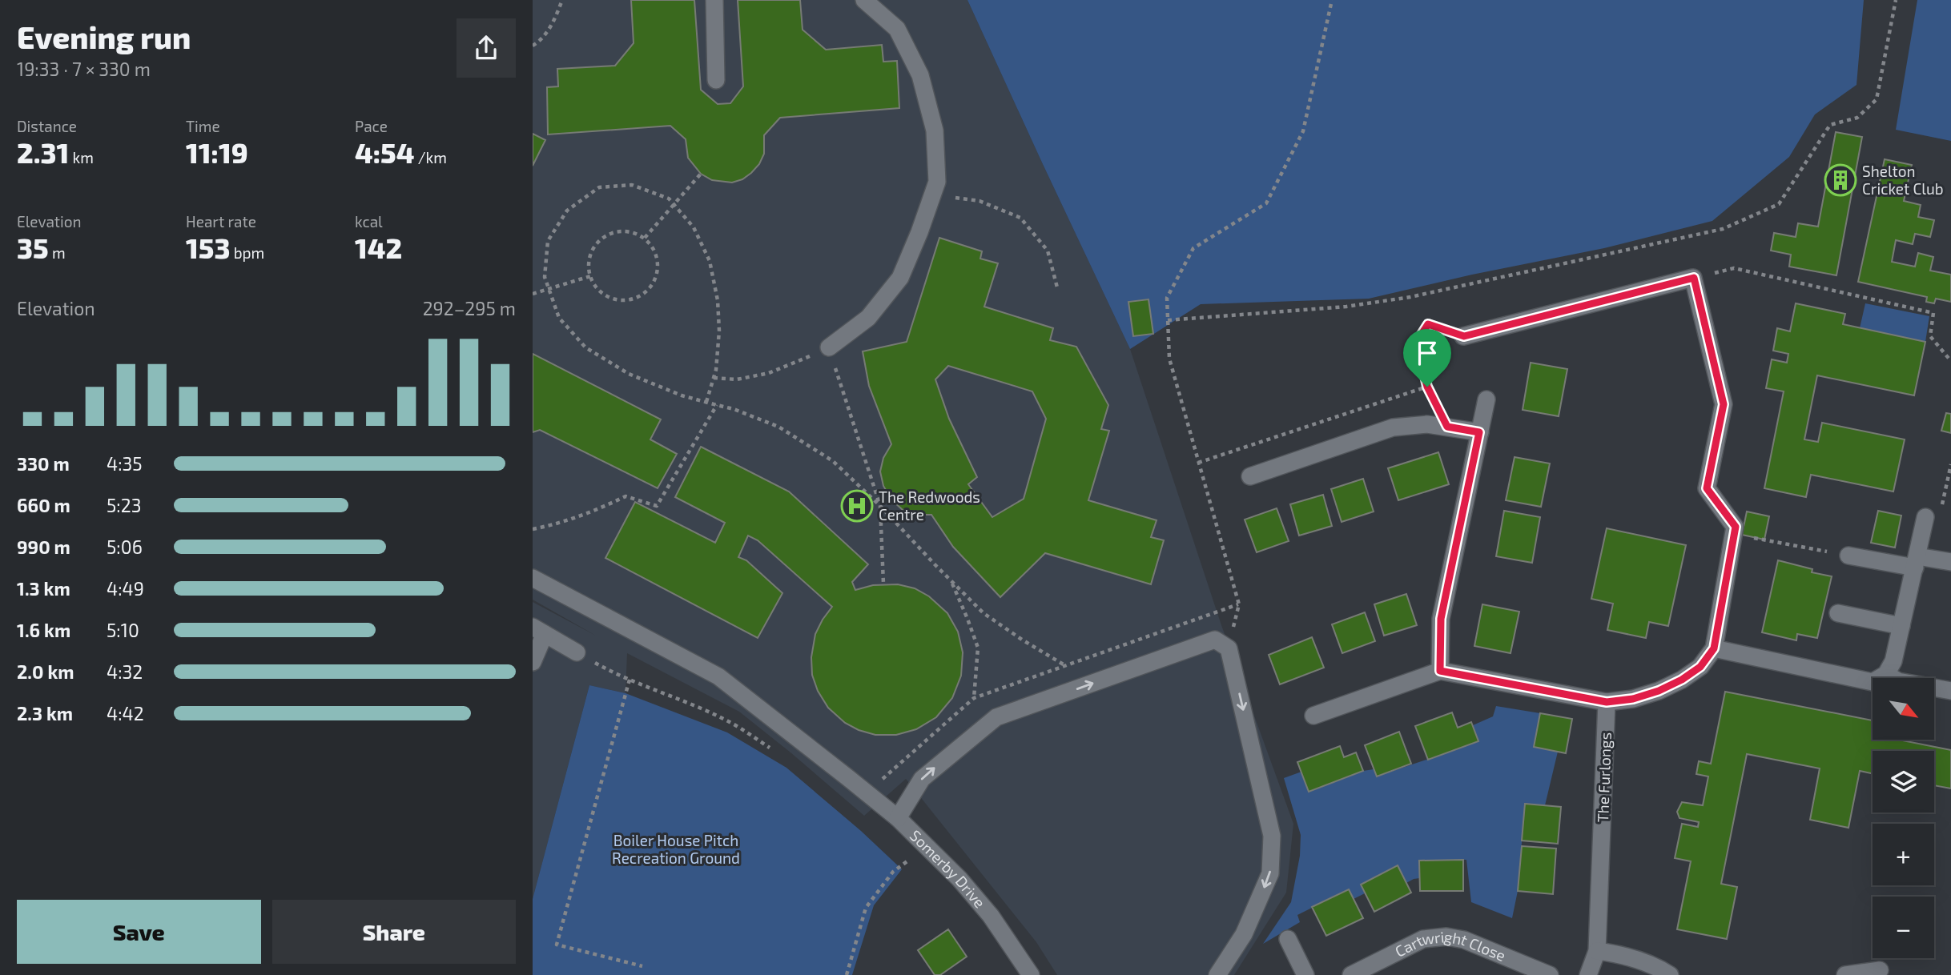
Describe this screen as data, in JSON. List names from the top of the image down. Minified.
{"streets":{"street":["The Furlongs","Somerby Drive","Cartwright Close"]},"parks":["Boiler House Pitch Recreation Ground"],"places":{"building":["Shelton Cricket Club"],"hospital":["The Redwoods Centre"]},"north":"bottom right","page":{"heading":["Evening run","19:33 · 7 × 330 m"],"stats":[["Distance","2.31 km"],["Time","11:19"],["Pace","4:54 /km"],["Elevation","35 m"],["Heart rate","153 bpm"],["kcal","142"]],"chart":["Elevation","292–295 m"],"list":[{"name":"330 m","note":"4:35"},{"name":"660 m","note":"5:23"},{"name":"990 m","note":"5:06"},{"name":"1.3 km","note":"4:49"},{"name":"1.6 km","note":"5:10"},{"name":"2.0 km","note":"4:32"},{"name":"2.3 km","note":"4:42"}],"map_buttons":["+","−"],"buttons":["Save","Share"]}}
